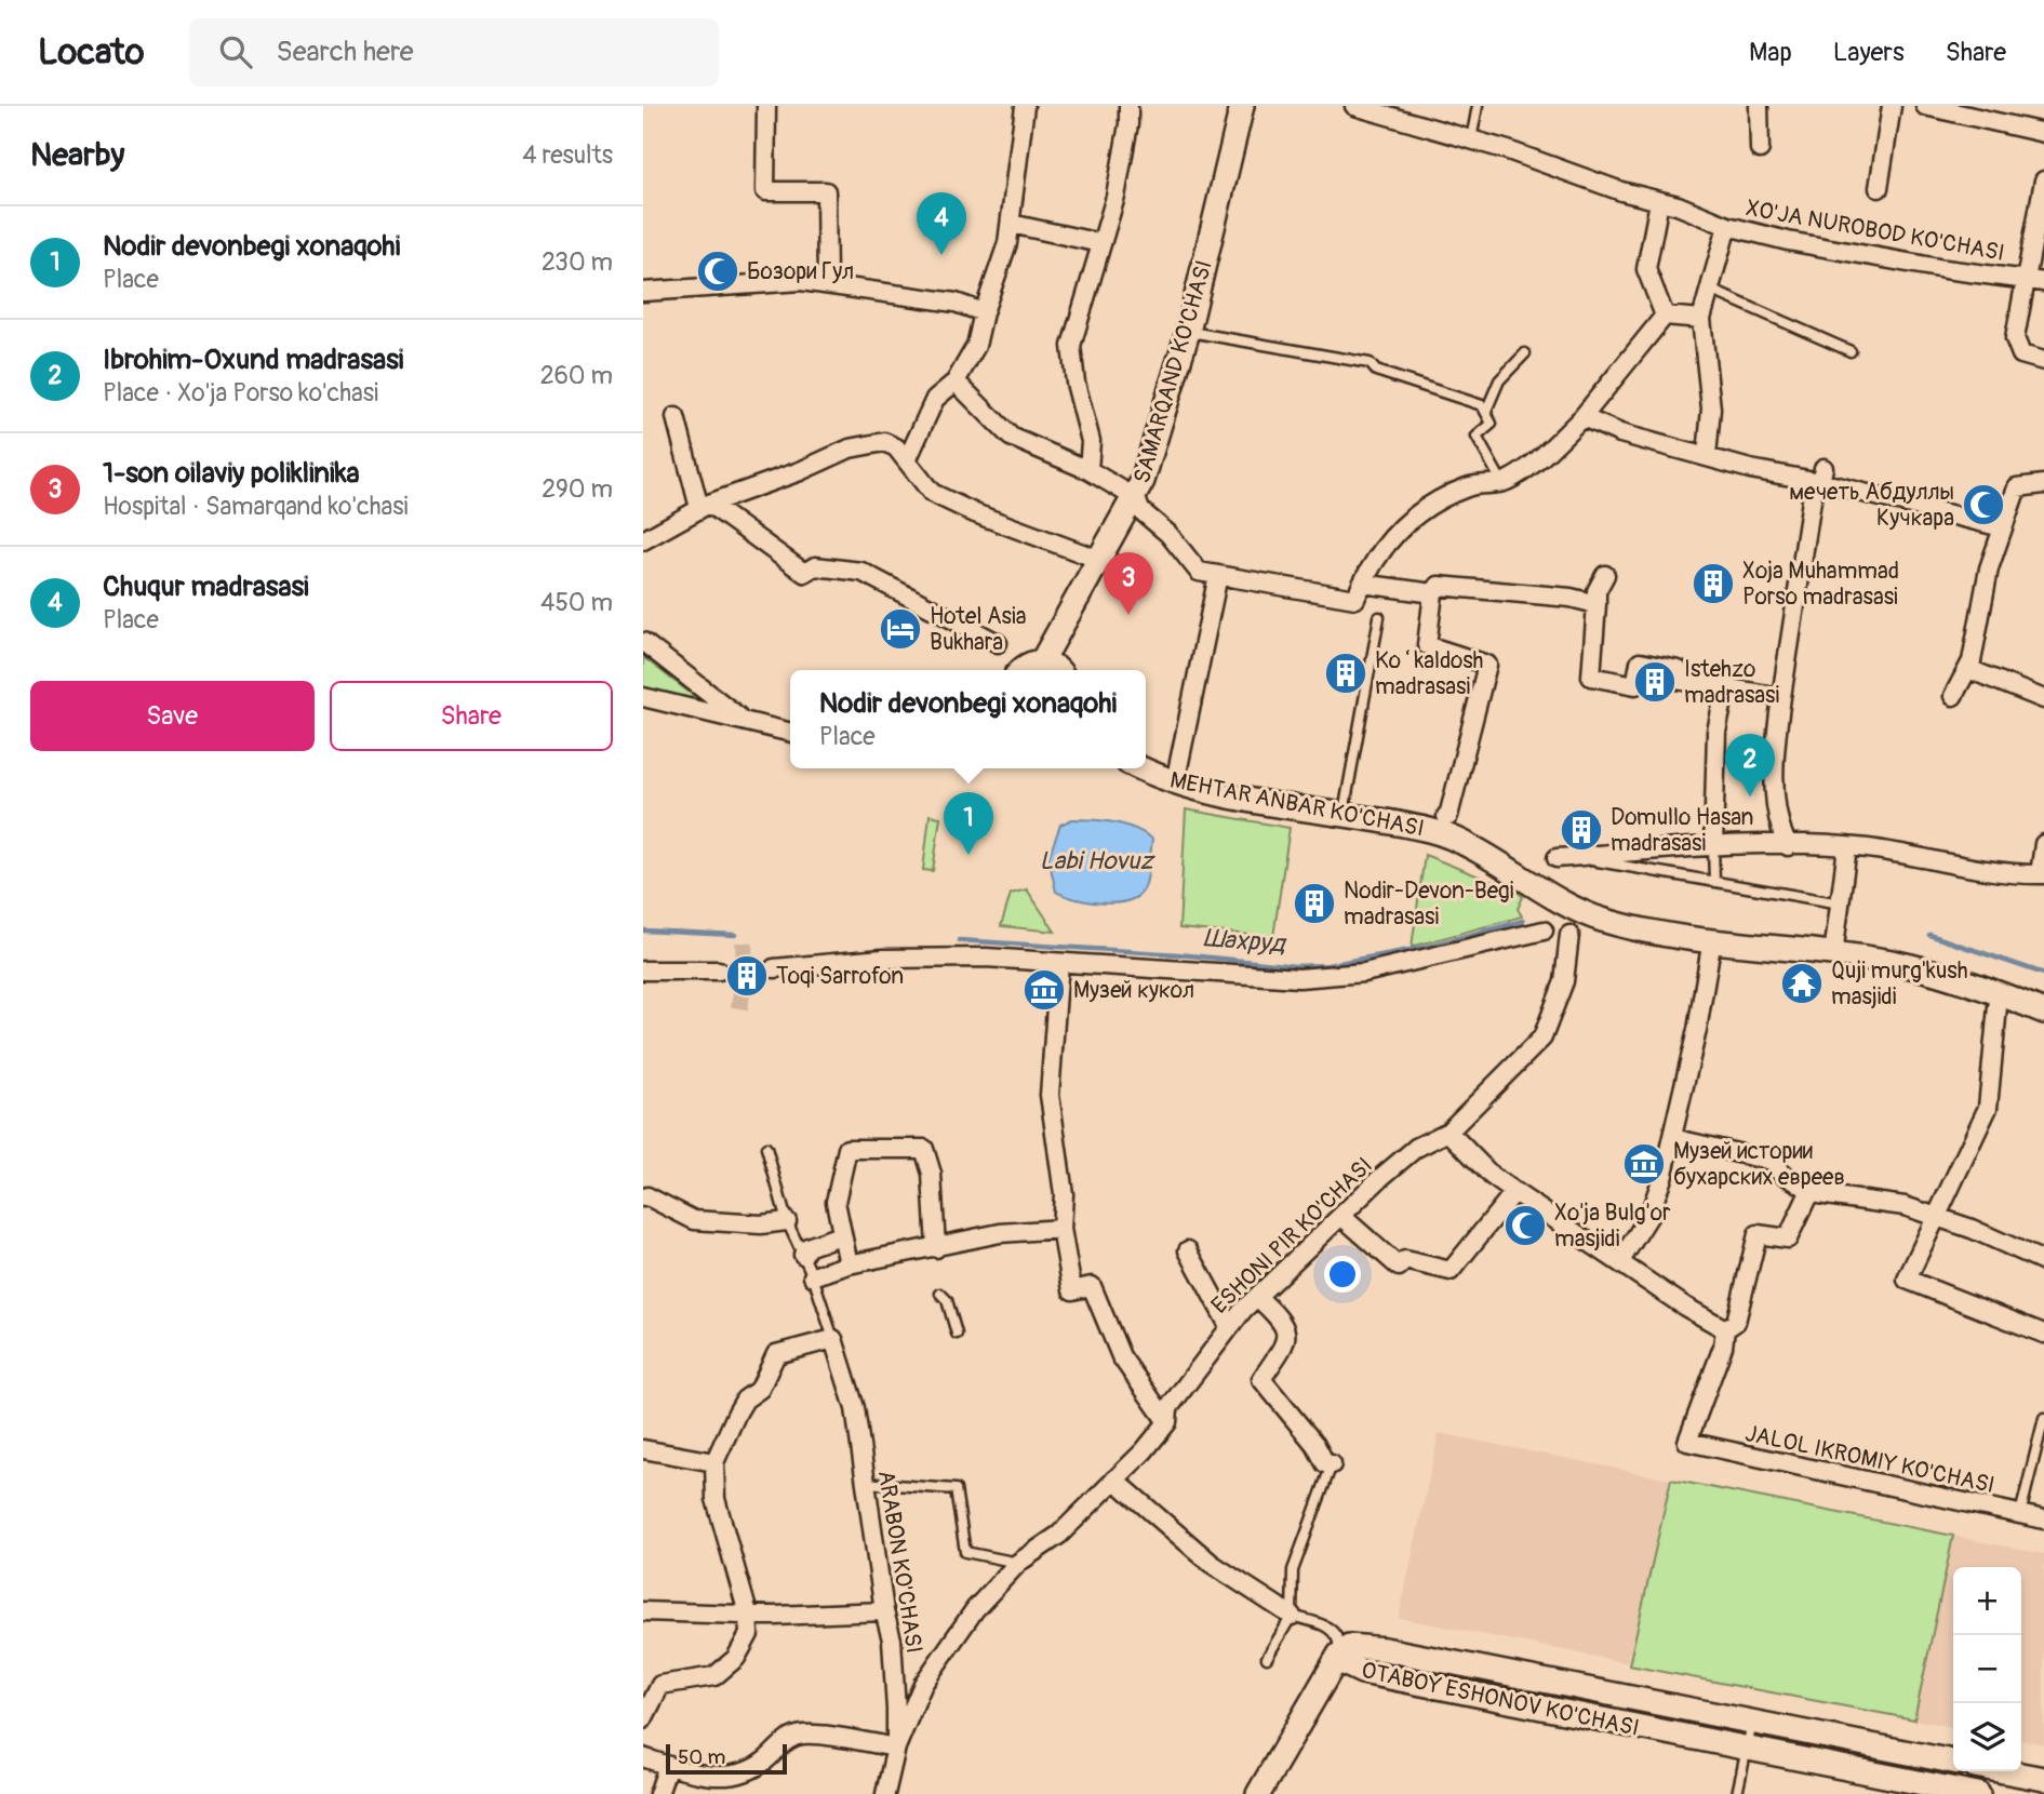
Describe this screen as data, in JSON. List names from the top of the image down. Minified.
{"streets":{"street":["XO'JA NUROBOD KO'CHASI","SAMARQAND KO'CHASI","MEHTAR ANBAR KO'CHASI","ESHONI PIR KO'CHASI","JALOL IKROMIY KO'CHASI","ARABON KO'CHASI","OTABOY ESHONOV KO'CHASI"]},"crossings":[["ESHONI PIR KO'CHASI","ARABON KO'CHASI"]],"water":["Labi Hovuz","Шахруд"],"places":{"mosque":["Бозори Гул","мечеть Абдуллы Кучкара","Xo'ja Bulg'or masjidi"],"building":["Xoja Muhammad Porso madrasasi","Koʻkaldosh madrasasi","Istehzo madrasasi","Domullo Hasan madrasasi","Nodir-Devon-Begi madrasasi","Toqi Sarrofon"],"hotel":["Hotel Asia Bukhara"],"temple":["Quji murg'kush masjidi"],"museum":["Музей кукол","Музей истории бухарских евреев"]},"scale_bar":"50 m","page":{"header":"Locato","search":"Search here","nav":["Map","Layers","Share"],"heading":["Nearby","4 results"],"pins":["4","3","2","1"],"list":[{"mark":"1","name":"Nodir devonbegi xonaqohi","note":"Place","value":"230 m"},{"mark":"2","name":"Ibrohim-Oxund madrasasi","note":"Place · Xo'ja Porso ko'chasi","value":"260 m"},{"mark":"3","name":"1-son oilaviy poliklinika","note":"Hospital · Samarqand ko'chasi","value":"290 m"},{"mark":"4","name":"Chuqur madrasasi","note":"Place","value":"450 m"}],"buttons":["Save","Share"],"popup":["Nodir devonbegi xonaqohi","Place"],"map_buttons":["+","−"],"scale":"50 m"}}
